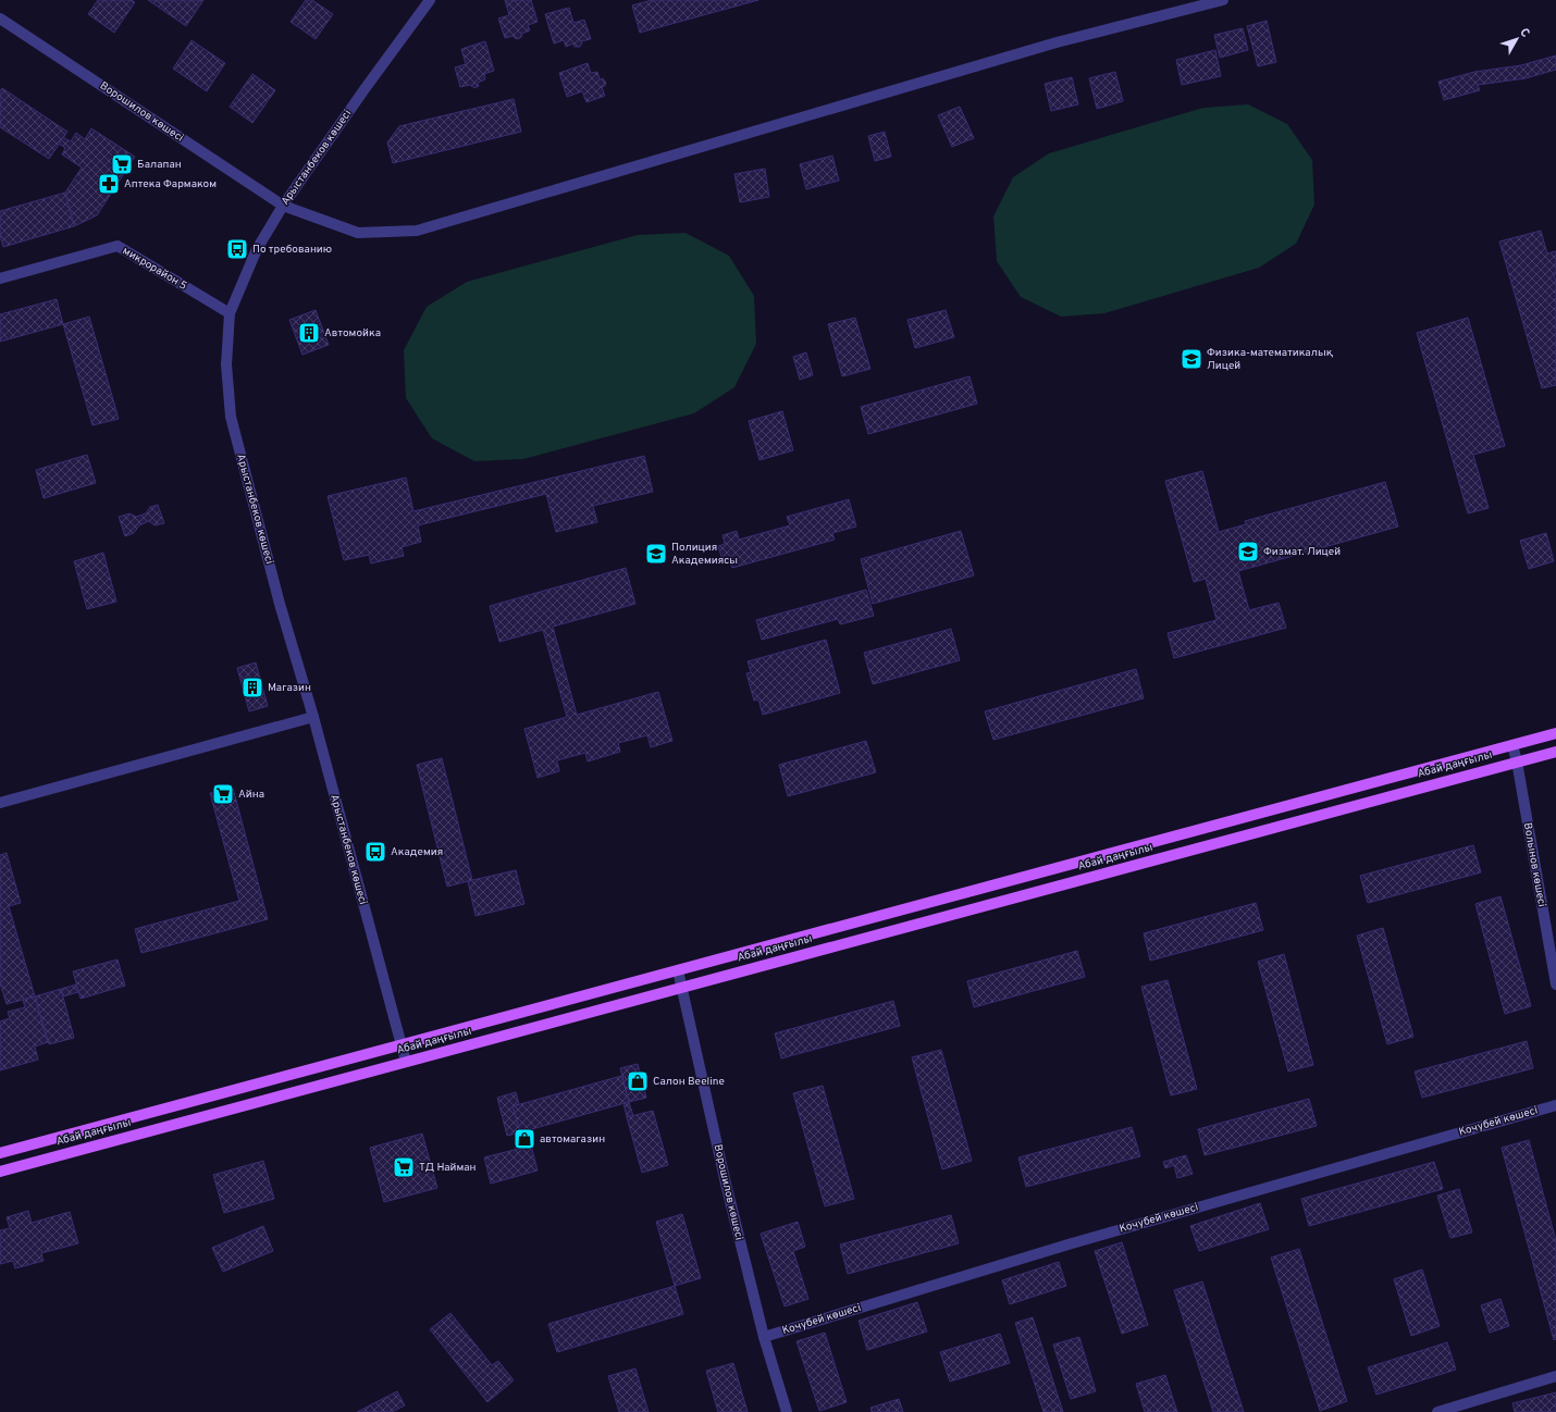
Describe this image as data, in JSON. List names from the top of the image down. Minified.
{"streets":{"main road":["Абай даңғылы"],"street":["Ворошилов көшесі","Арыстанбеков көшесі","микрорайон 5","Волынов көшесі","Кочубей көшесі"]},"crossings":[["Ворошилов көшесі","Арыстанбеков көшесі"],["Ворошилов көшесі","Абай даңғылы"],["Ворошилов көшесі","Кочубей көшесі"],["Арыстанбеков көшесі","микрорайон 5"],["Арыстанбеков көшесі","Абай даңғылы"],["Абай даңғылы","Волынов көшесі"]],"places":{"supermarket":["Балапан","Айна","ТД Найман"],"pharmacy":["Аптека Фармаком"],"bus stop":["По требованию","Академия"],"building":["Автомойка","Магазин"],"school or university":["Физика-математикалық Лицей","Физмат. Лицей","Полиция Академиясы"],"shop":["Cалон Beeline","автомагазин"]},"north":"top right"}
